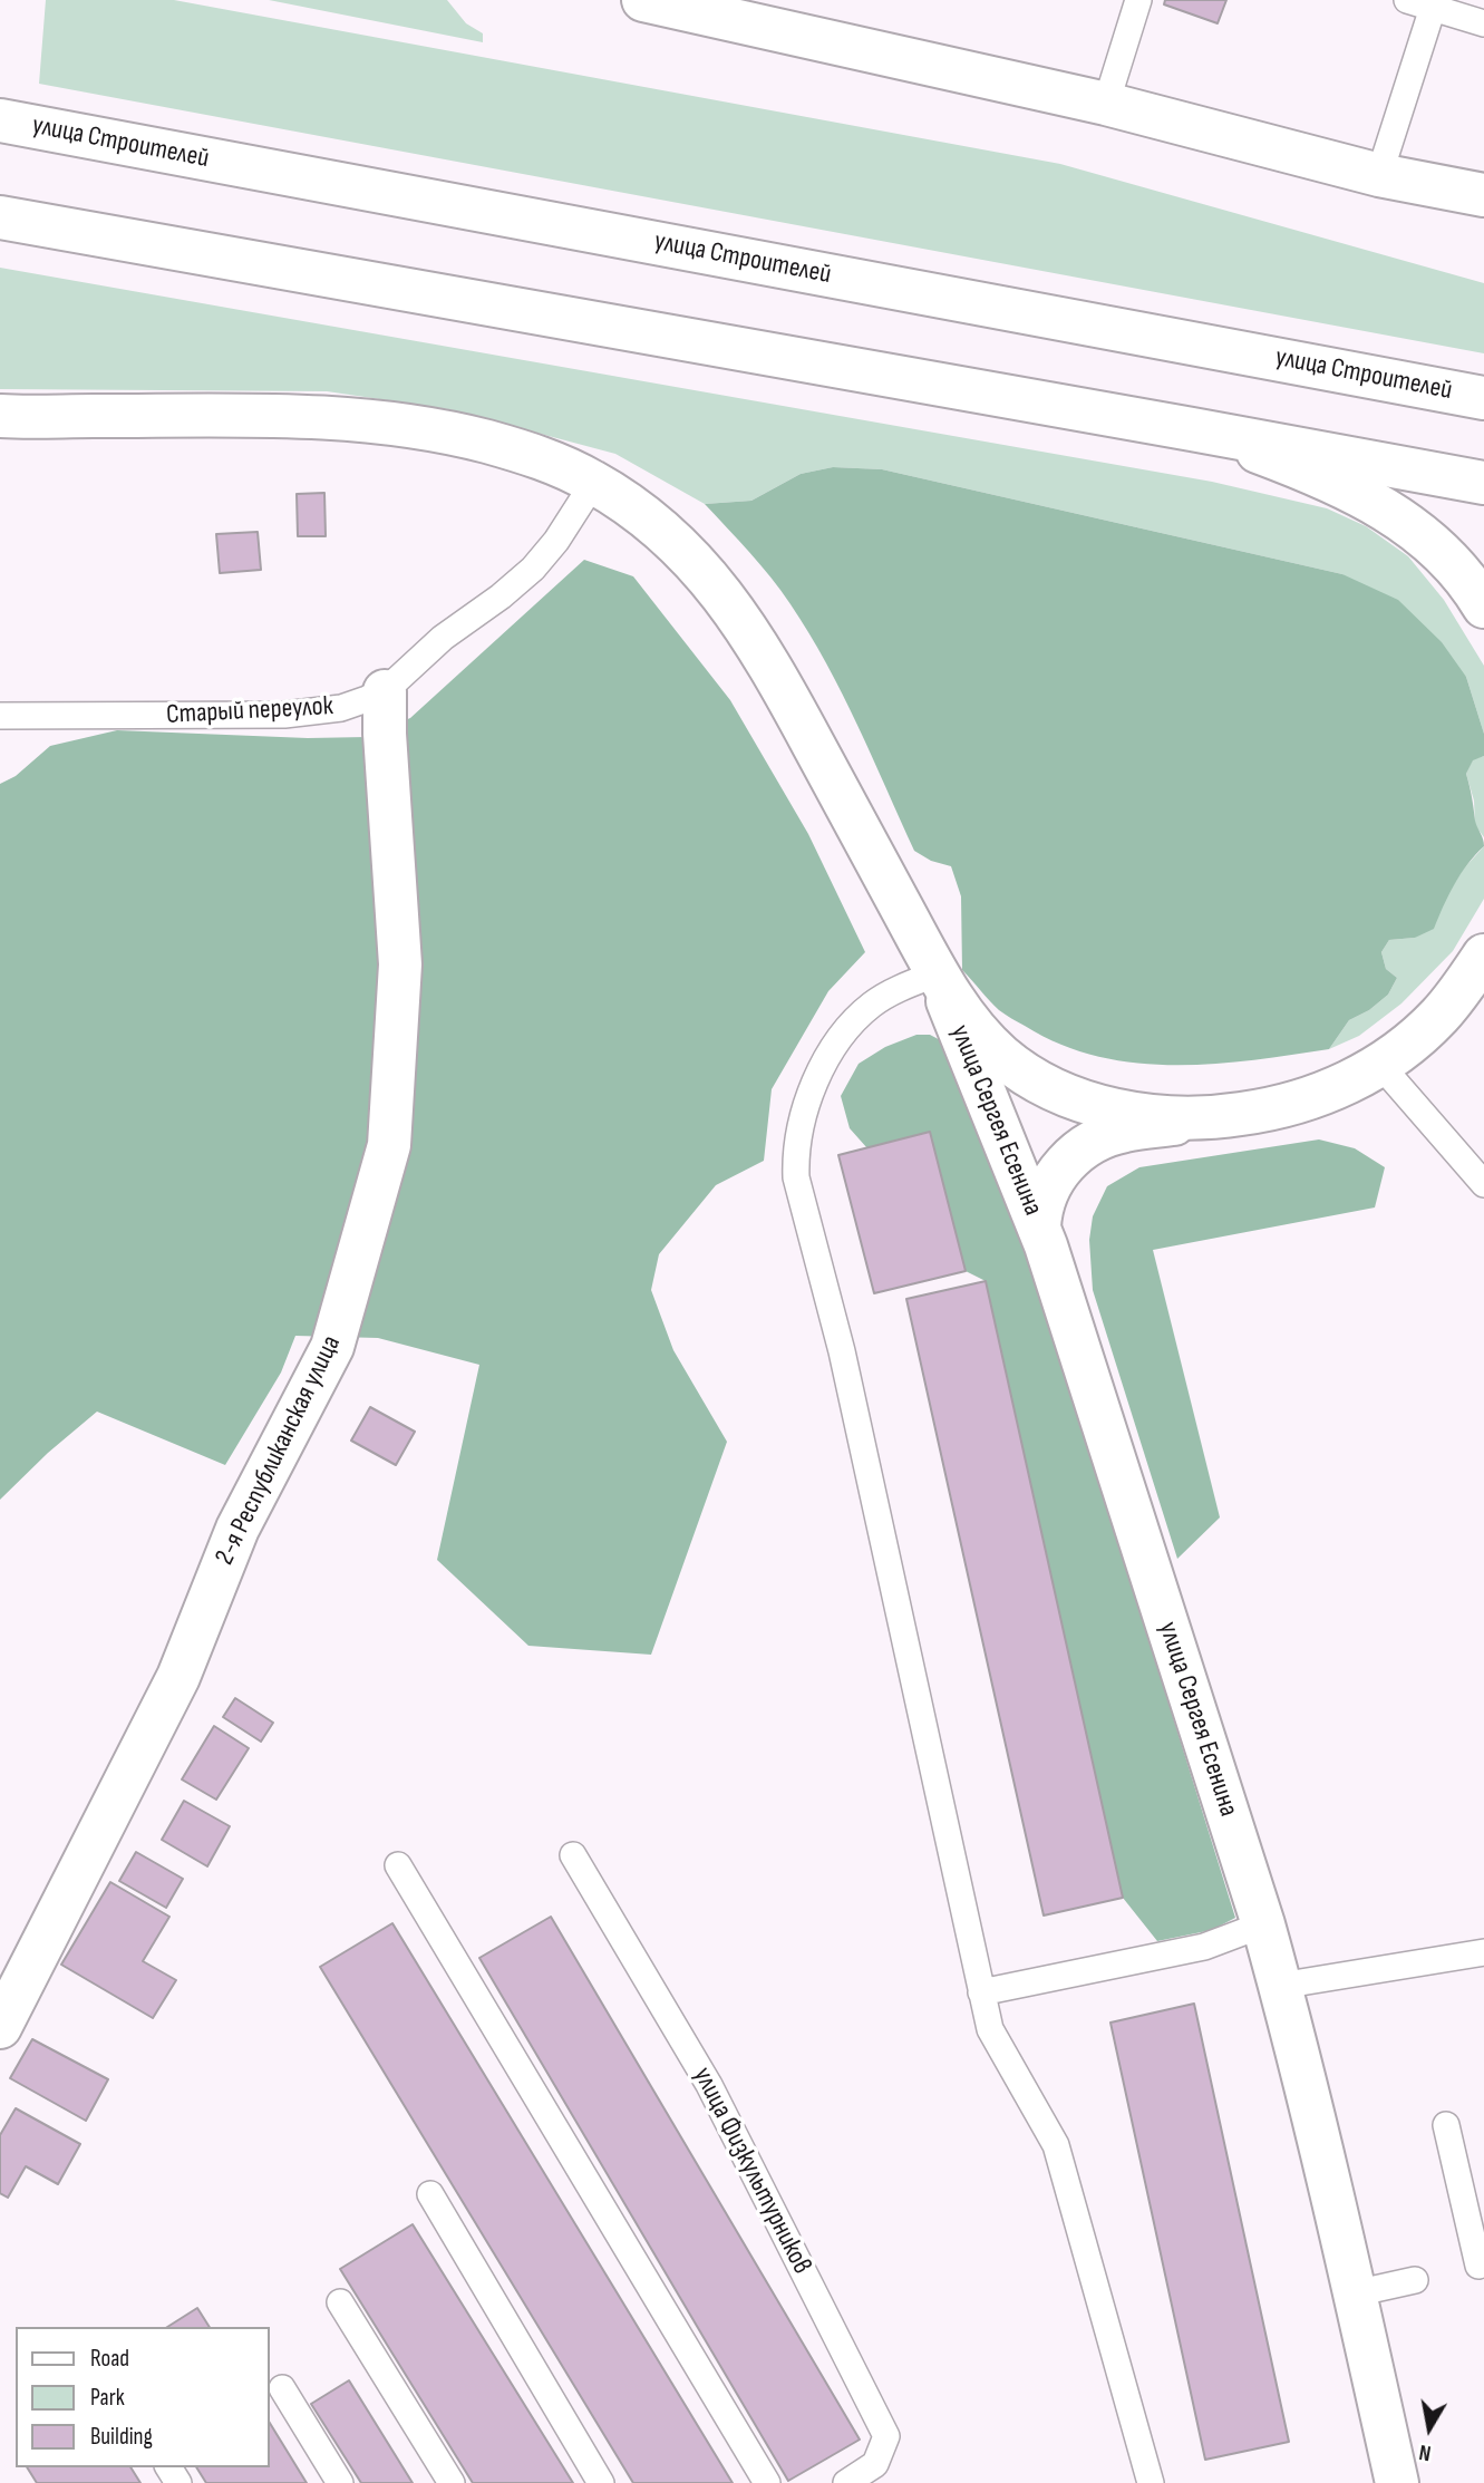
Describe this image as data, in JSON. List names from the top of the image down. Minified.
{"streets":{"street":["улица Строителей","улица Сергея Есенина","2-я Республиканская улица"],"lane":["Старый переулок","улица Физкультурников"]},"crossings":[["Старый переулок","2-я Республиканская улица"]],"legend":["Road","Park","Building"],"north":"bottom"}
